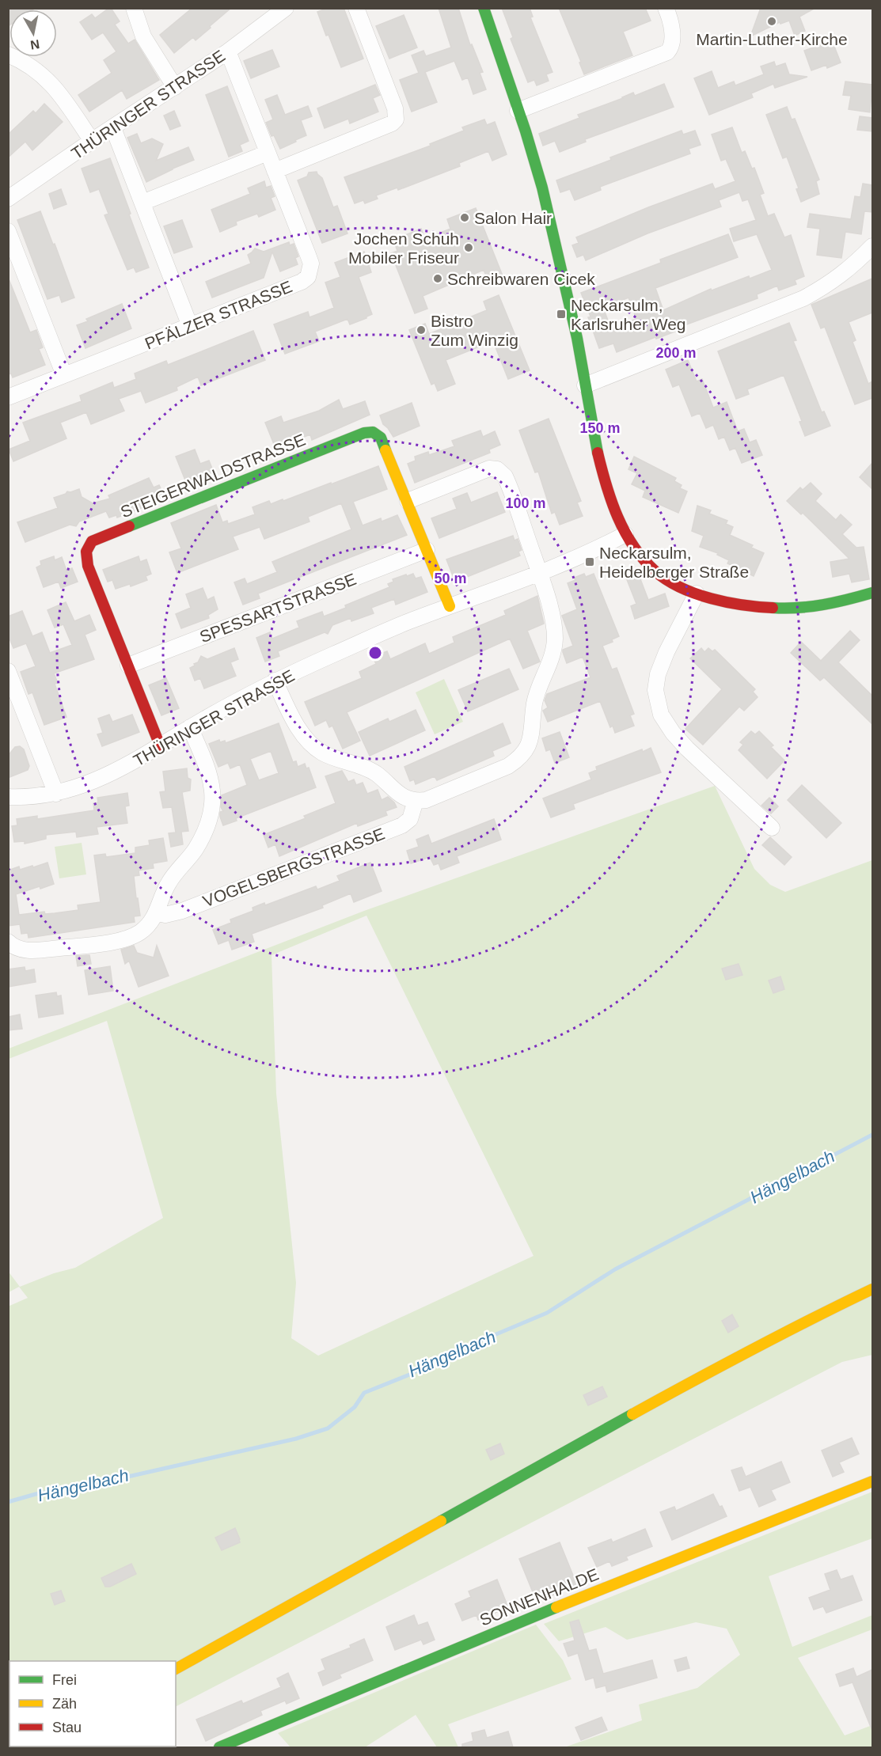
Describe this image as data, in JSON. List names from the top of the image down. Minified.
{"streets":{"street":["THÜRINGER STRASSE","PFÄLZER STRASSE","STEIGERWALDSTRASSE","SPESSARTSTRASSE","VOGELSBERGSTRASSE","SONNENHALDE"]},"crossings":[["THÜRINGER STRASSE","PFÄLZER STRASSE"],["THÜRINGER STRASSE","STEIGERWALDSTRASSE"],["STEIGERWALDSTRASSE","SPESSARTSTRASSE"]],"water":["Hängelbach"],"places":{"other":["Martin-Luther-Kirche","Salon Hair","Jochen Schuh Mobiler Friseur","Schreibwaren Cicek","Bistro Zum Winzig"],"transit":["Neckarsulm, Karlsruher Weg","Neckarsulm, Heidelberger Straße"]},"legend":["Frei","Zäh","Stau"],"north":"bottom","rings":["200 m","150 m","100 m","50 m"]}
